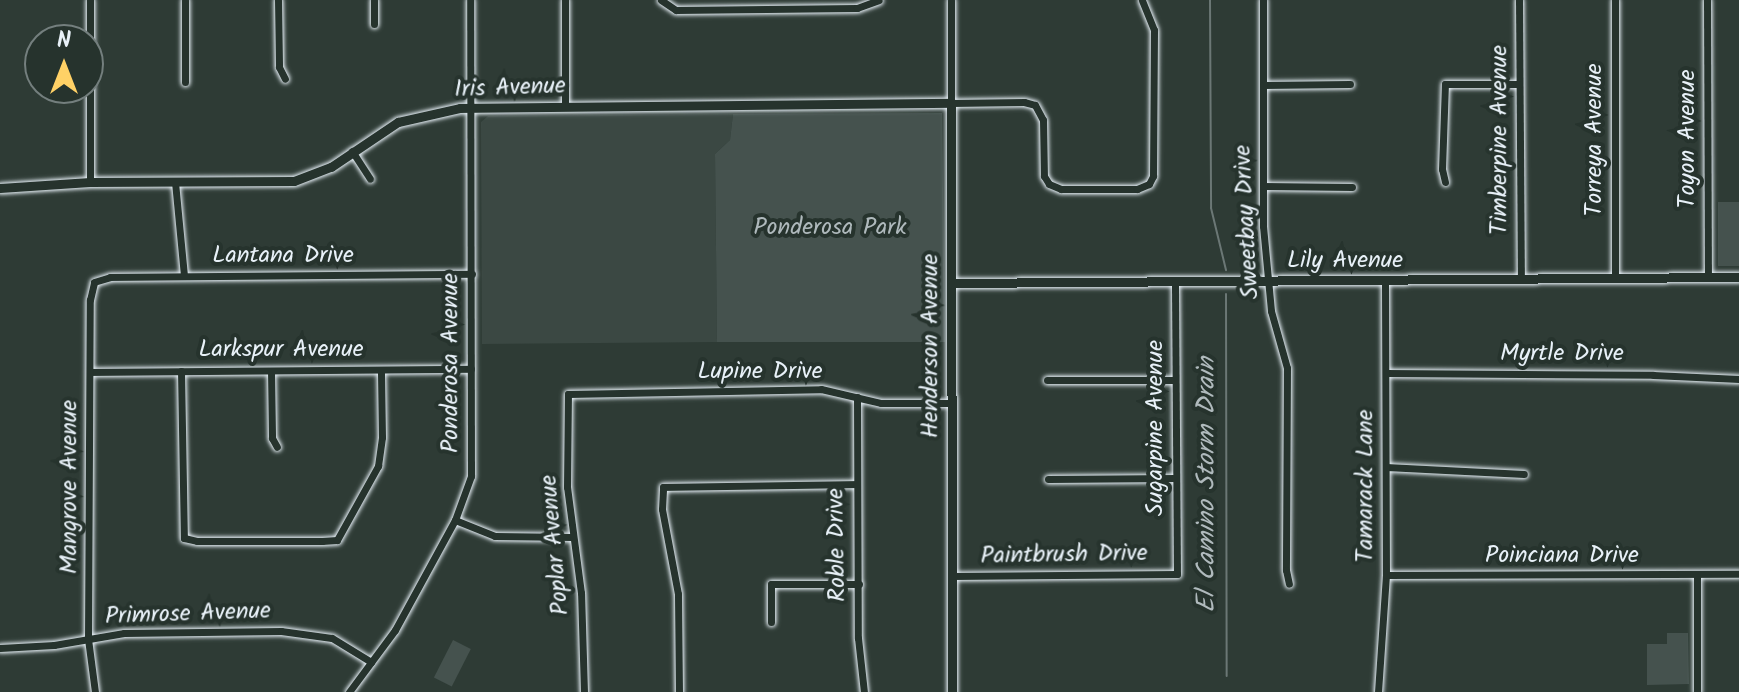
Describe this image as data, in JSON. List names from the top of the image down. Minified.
{"streets":{"street":["Iris Avenue","Toyon Avenue","Timberpine Avenue","Torreya Avenue","Sweetbay Drive","Lantana Drive","Lily Avenue","Henderson Avenue","Larkspur Avenue","Myrtle Drive","Ponderosa Avenue","Lupine Drive","Sugarpine Avenue","Tamarack Lane","Mangrove Avenue","Poplar Avenue","Roble Drive","Paintbrush Drive","Poinciana Drive","Primrose Avenue"]},"crossings":[["Iris Avenue","Henderson Avenue"],["Iris Avenue","Ponderosa Avenue"],["Toyon Avenue","Lily Avenue"],["Timberpine Avenue","Lily Avenue"],["Torreya Avenue","Lily Avenue"],["Sweetbay Drive","Lily Avenue"],["Lantana Drive","Ponderosa Avenue"],["Lantana Drive","Mangrove Avenue"],["Lily Avenue","Henderson Avenue"],["Lily Avenue","Sugarpine Avenue"],["Lily Avenue","Tamarack Lane"],["Henderson Avenue","Lupine Drive"],["Henderson Avenue","Paintbrush Drive"],["Larkspur Avenue","Ponderosa Avenue"],["Larkspur Avenue","Mangrove Avenue"],["Myrtle Drive","Tamarack Lane"],["Ponderosa Avenue","Primrose Avenue"],["Lupine Drive","Poplar Avenue"],["Lupine Drive","Roble Drive"],["Sugarpine Avenue","Paintbrush Drive"],["Tamarack Lane","Poinciana Drive"],["Mangrove Avenue","Primrose Avenue"]],"water":["El Camino Storm Drain"],"parks":["Ponderosa Park"],"north":"top"}
